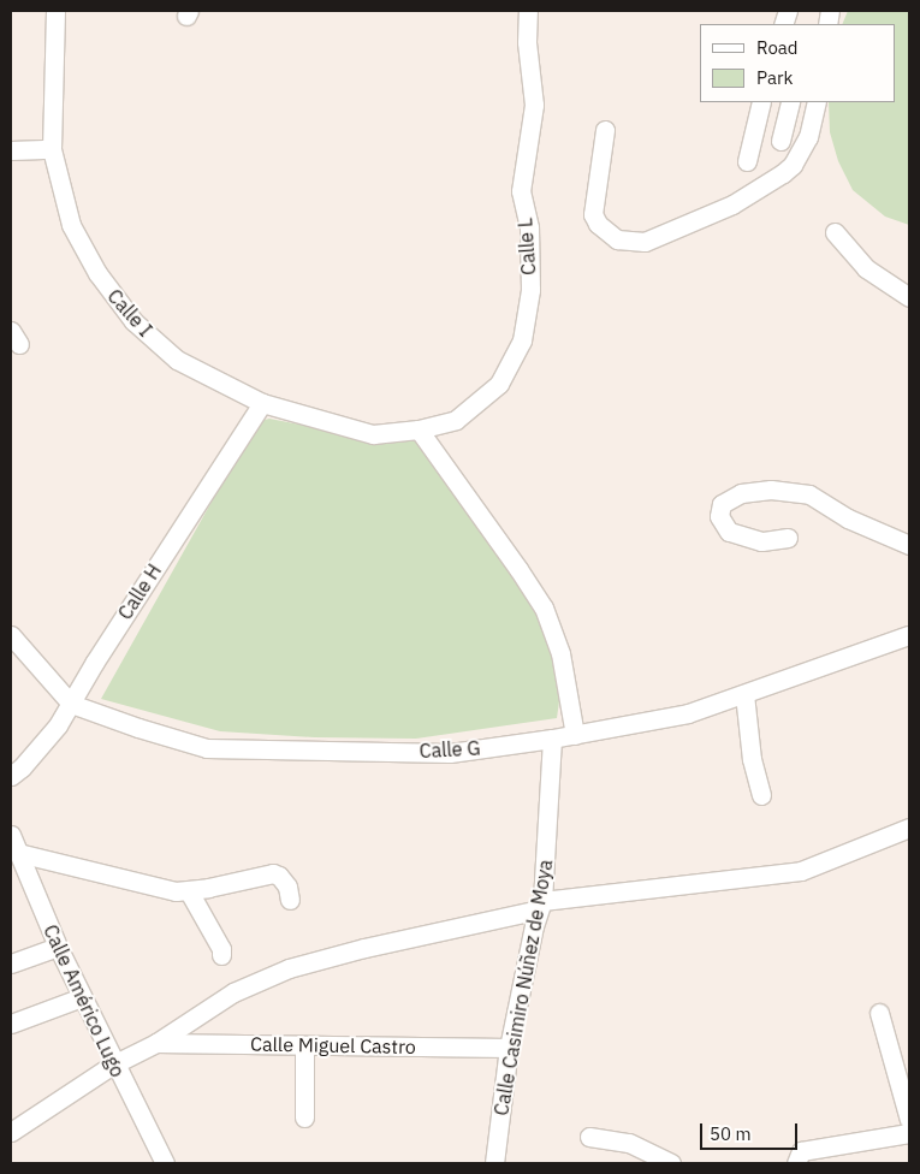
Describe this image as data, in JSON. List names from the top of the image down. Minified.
{"streets":{"street":["Calle L","Calle I","Calle H","Calle G","Calle Casimiro Núñez de Moya","Calle Américo Lugo","Calle Miguel Castro"]},"crossings":[["Calle L","Calle I"],["Calle I","Calle H"],["Calle H","Calle G"],["Calle G","Calle Casimiro Núñez de Moya"],["Calle Casimiro Núñez de Moya","Calle Miguel Castro"]],"legend":["Road","Park"],"scale_bar":"50 m"}
